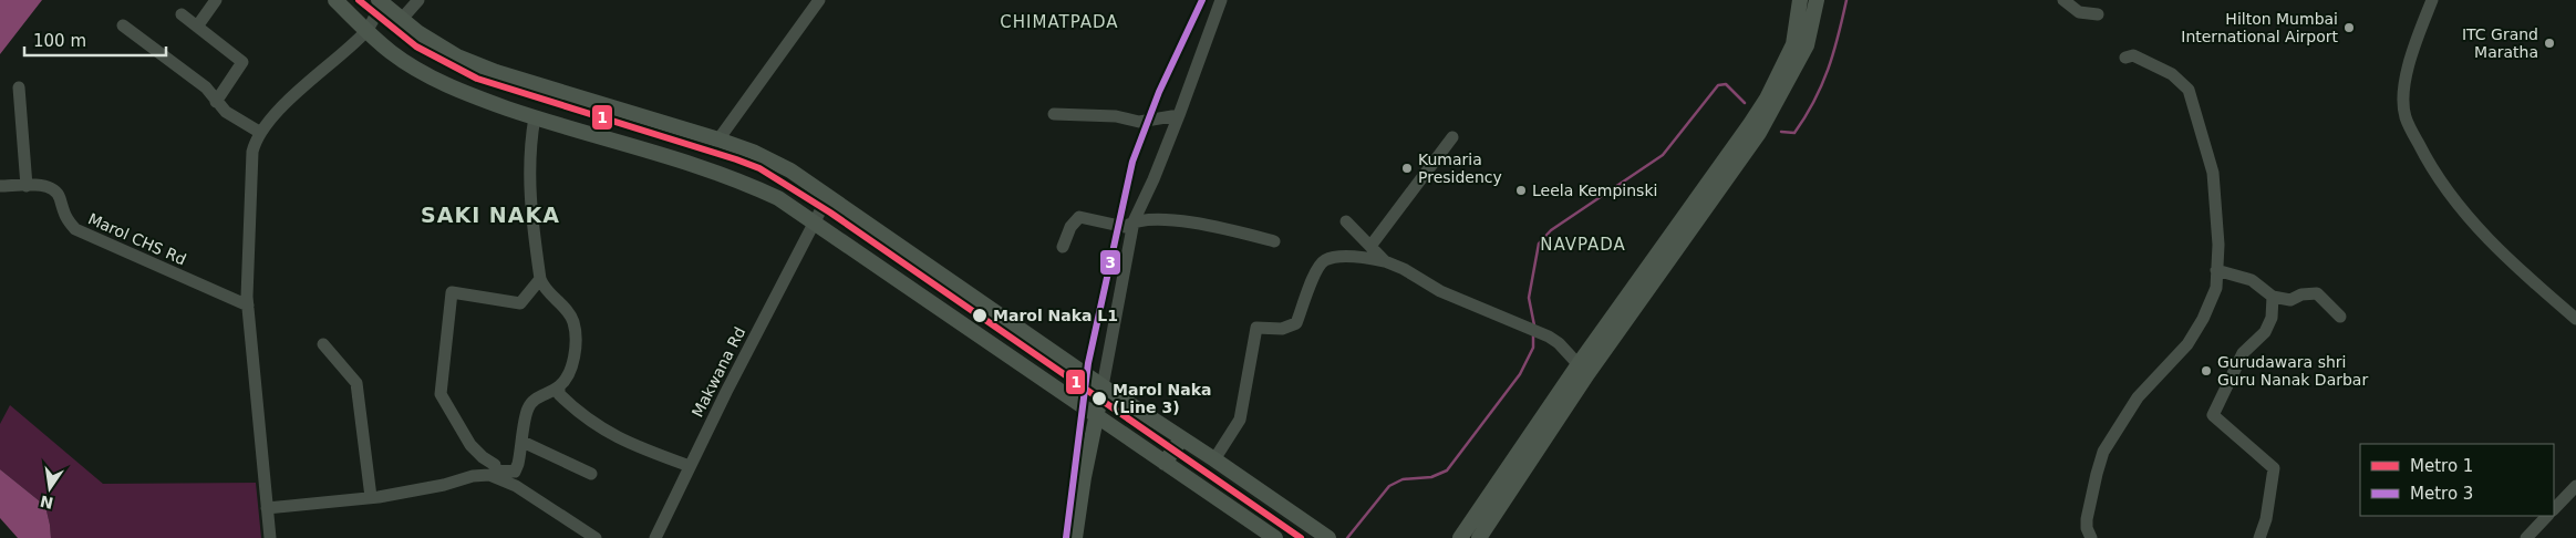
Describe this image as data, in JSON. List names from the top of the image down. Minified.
{"streets":{"street":["Marol CHS Rd","Makwana Rd"]},"districts":["CHIMATPADA","SAKI NAKA","NAVPADA"],"places":["Hilton Mumbai International Airport","ITC Grand Maratha","Kumaria Presidency","Leela Kempinski","Marol Naka L1","Gurudawara shri Guru Nanak Darbar","Marol Naka (Line 3)"],"lines":["metro line 1","metro line 3"],"legend":["Metro 1","Metro 3"],"scale_bar":"100 m","north":"bottom"}
